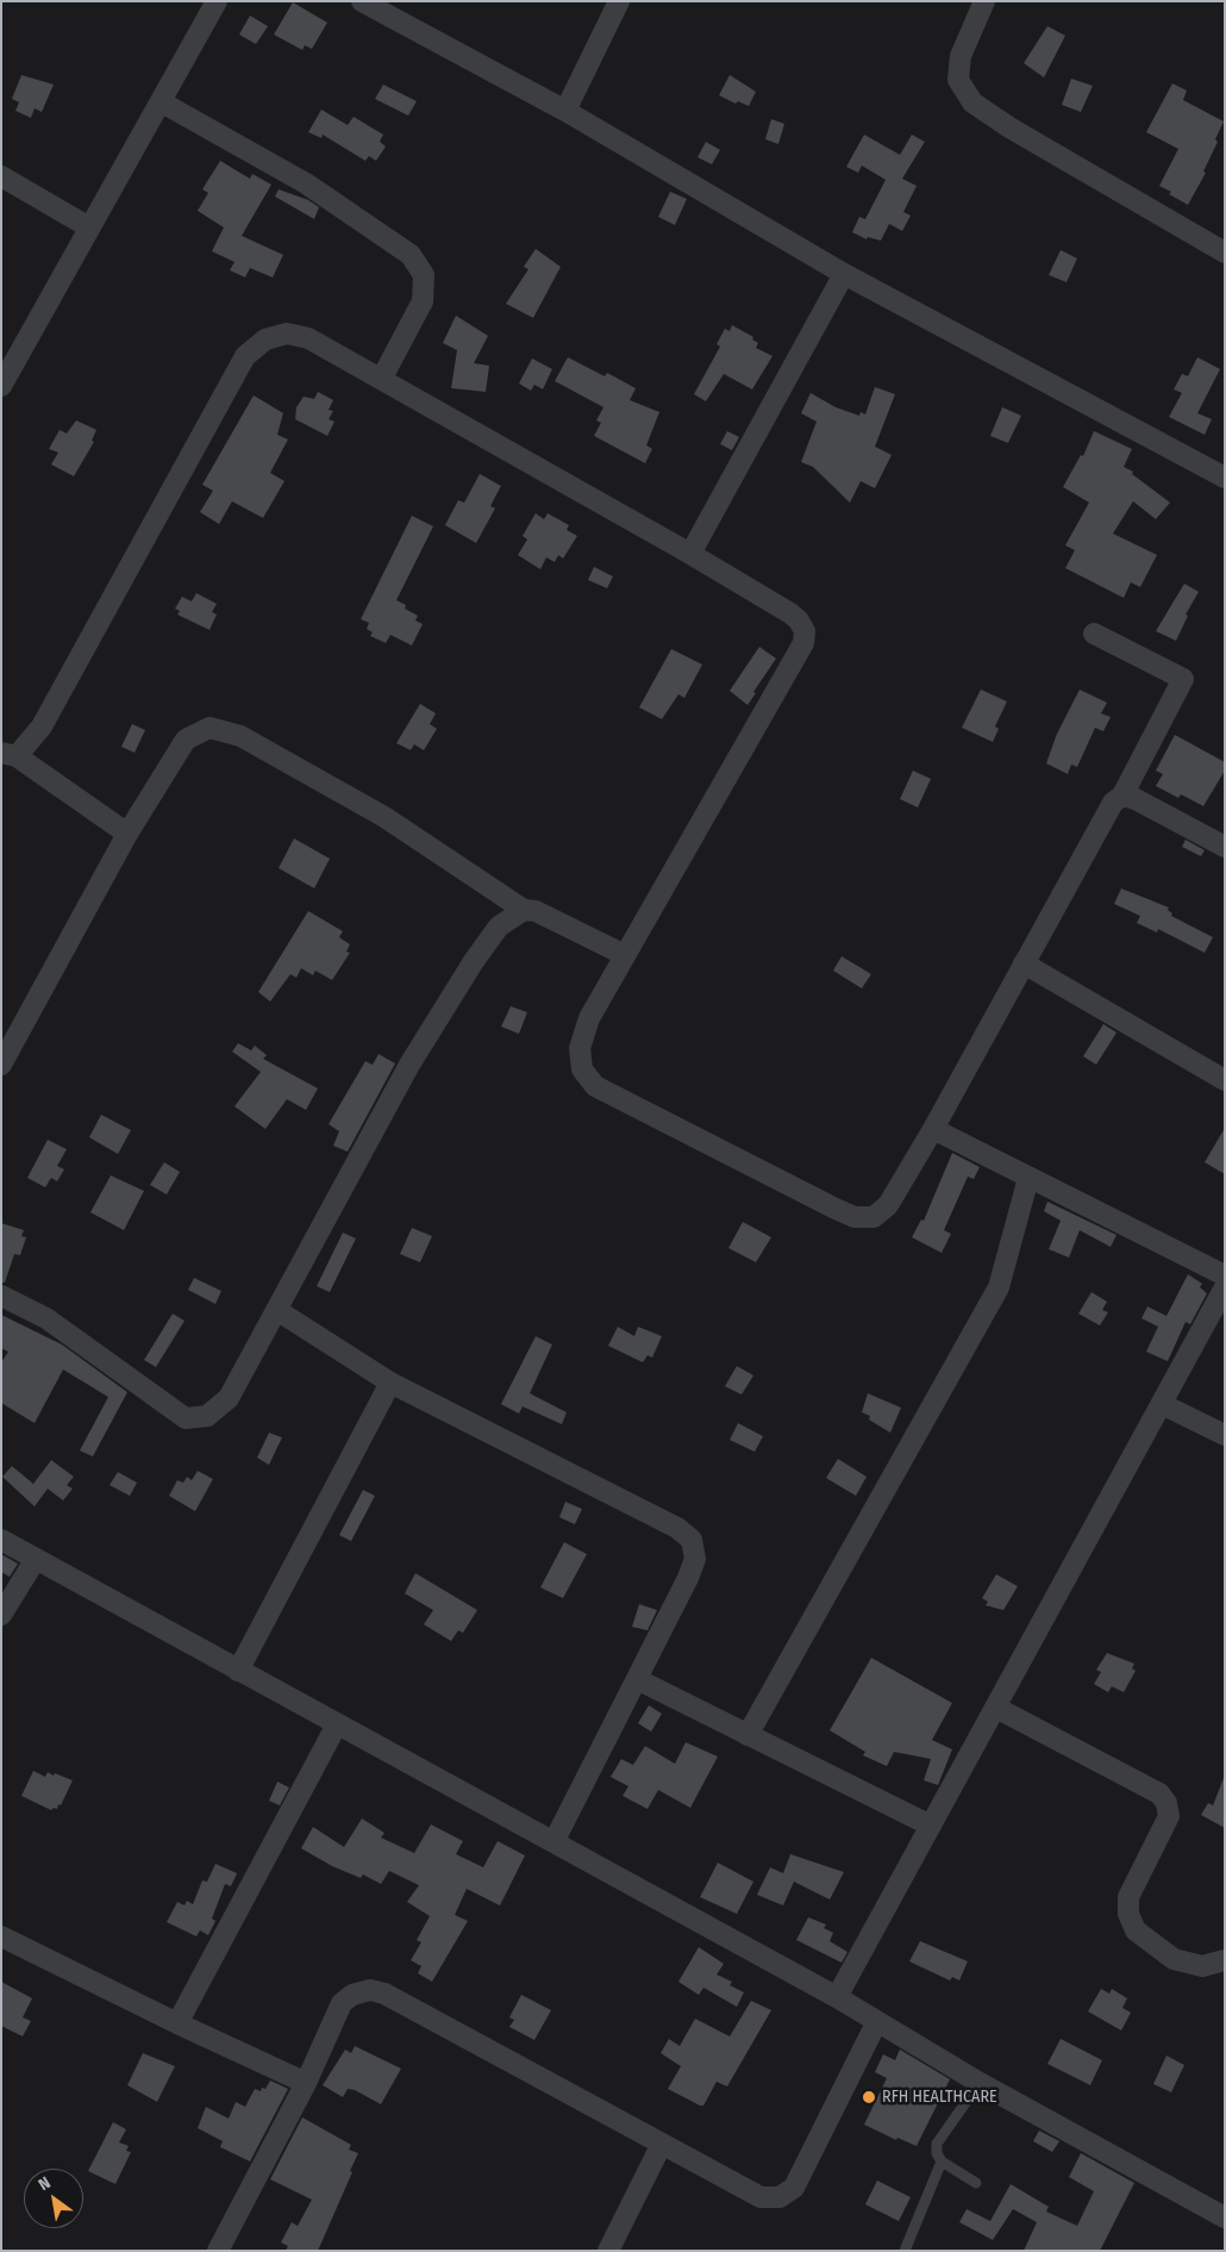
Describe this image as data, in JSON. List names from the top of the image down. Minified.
{"places":["RFH HEALTHCARE"],"north":"top left"}
